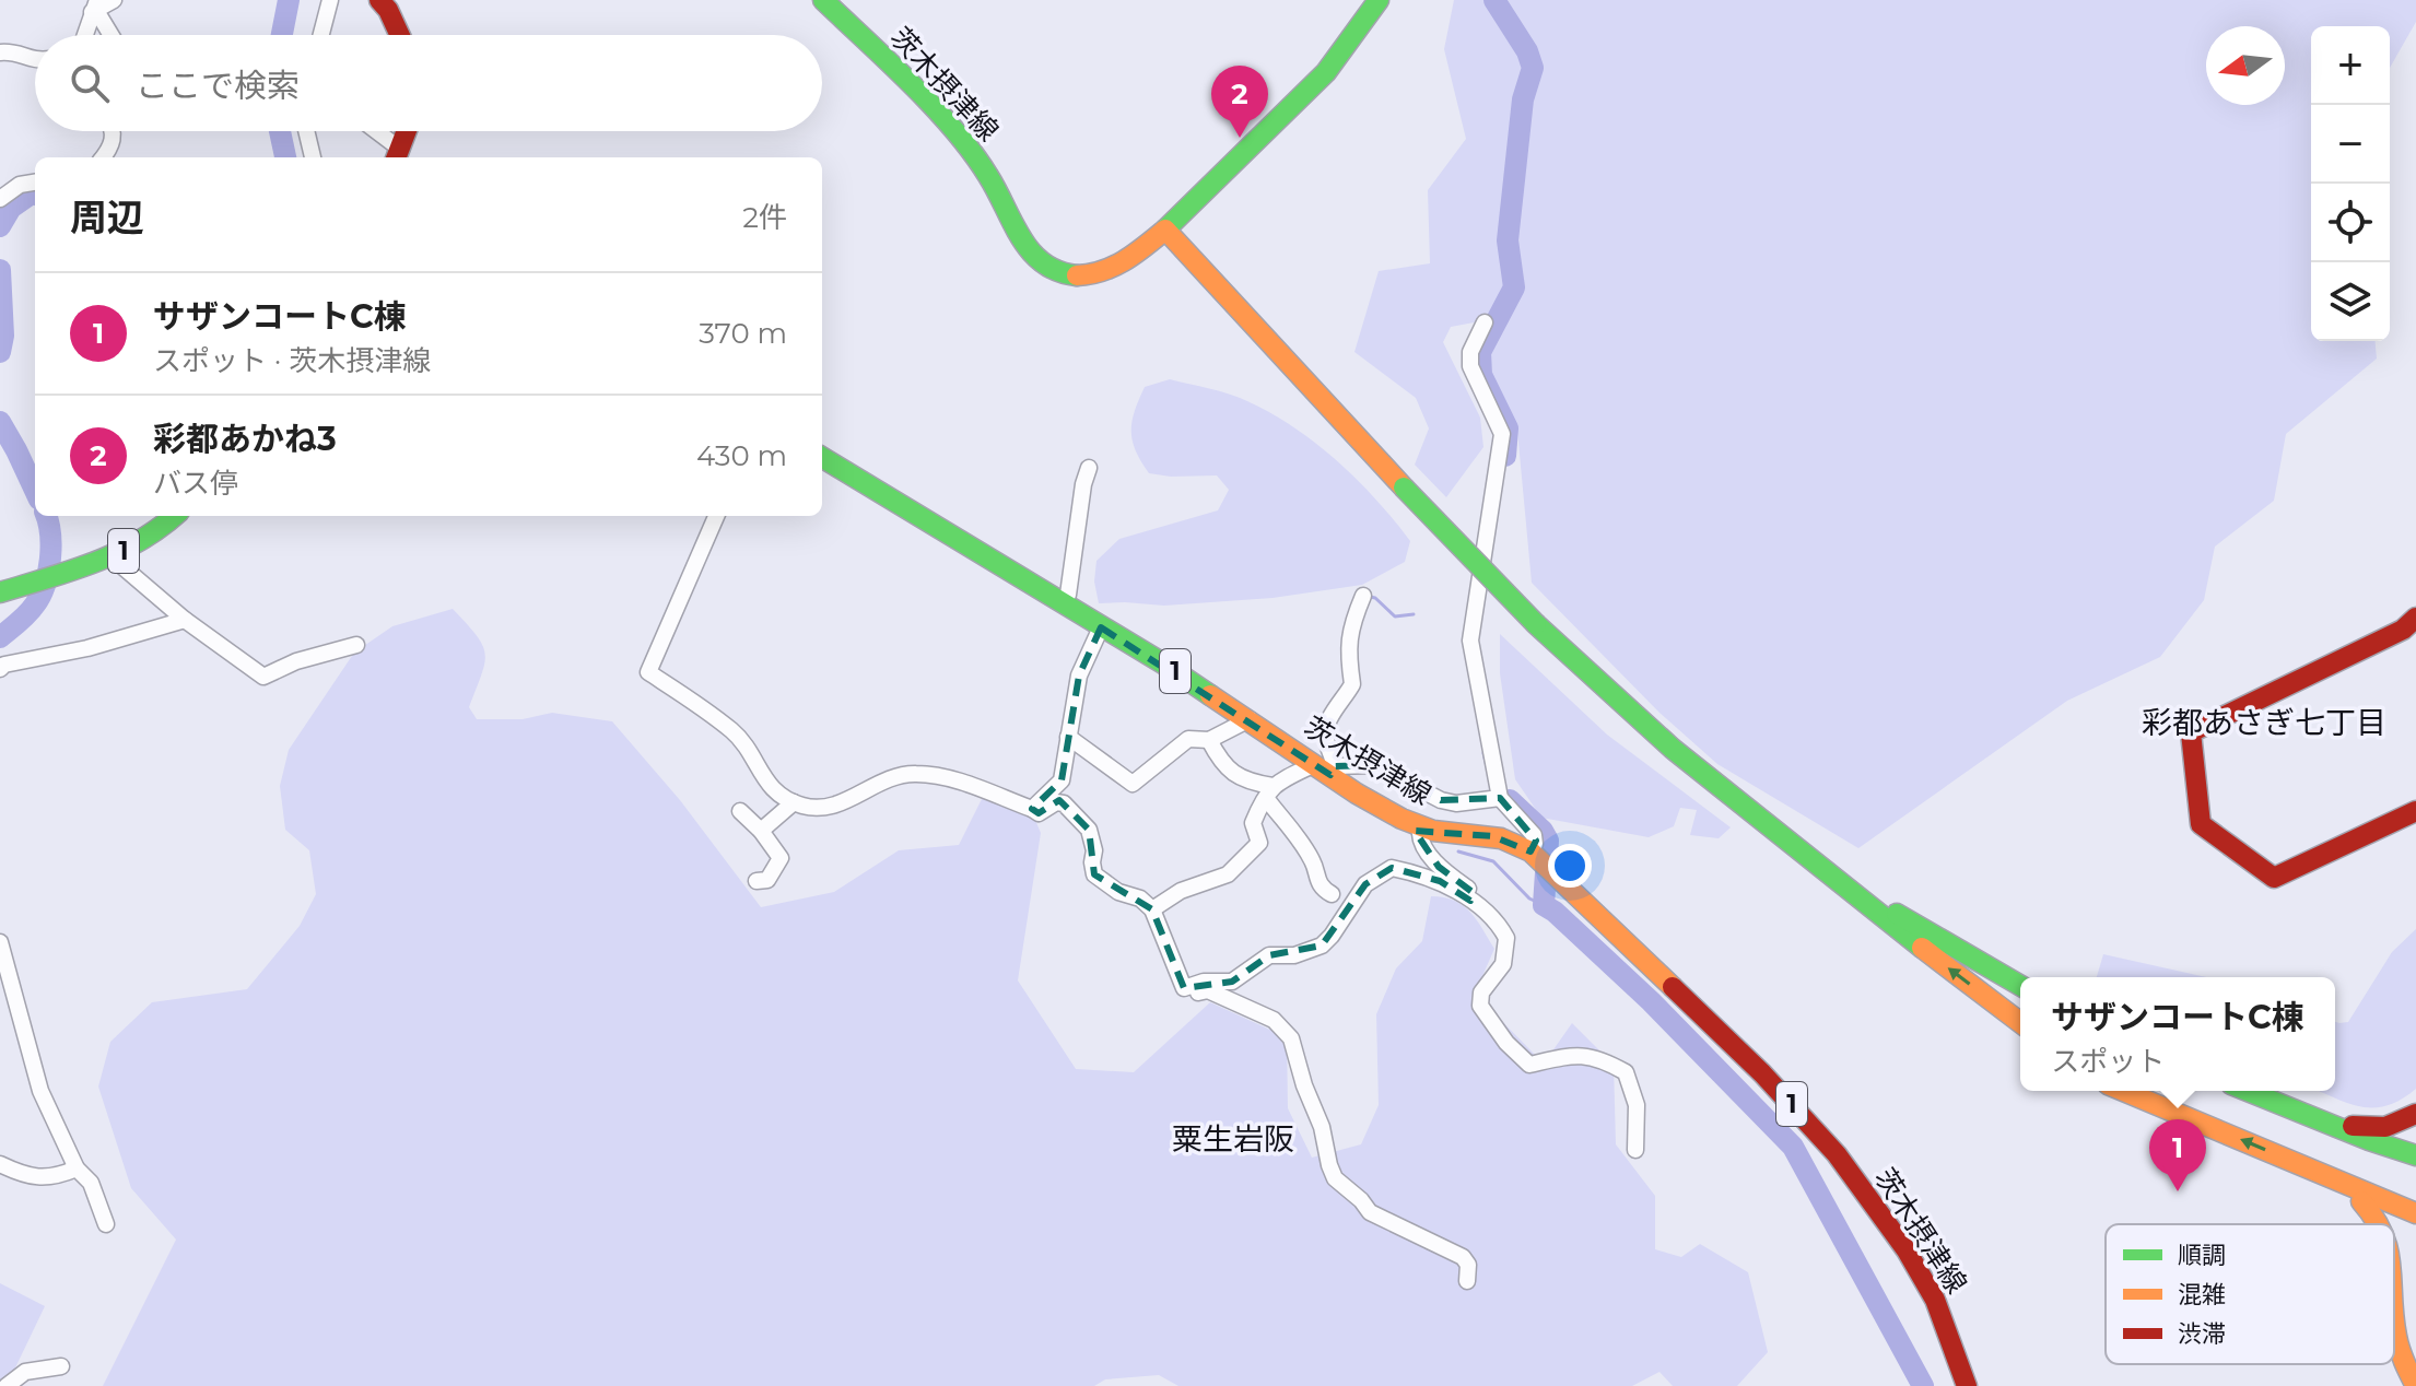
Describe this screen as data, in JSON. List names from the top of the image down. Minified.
{"streets":{"main road":["茨木摂津線","1"]},"districts":["彩都あさぎ七丁目","粟生岩阪"],"legend":["順調","混雑","渋滞"],"north":"left","page":{"map_buttons":["+","−"],"search":"ここで検索","pins":["2","1"],"heading":["周辺","2件"],"list":[{"mark":"1","name":"サザンコートC棟","note":"スポット · 茨木摂津線","value":"370 m"},{"mark":"2","name":"彩都あかね3","note":"バス停","value":"430 m"}],"popup":["サザンコートC棟","スポット"]}}
